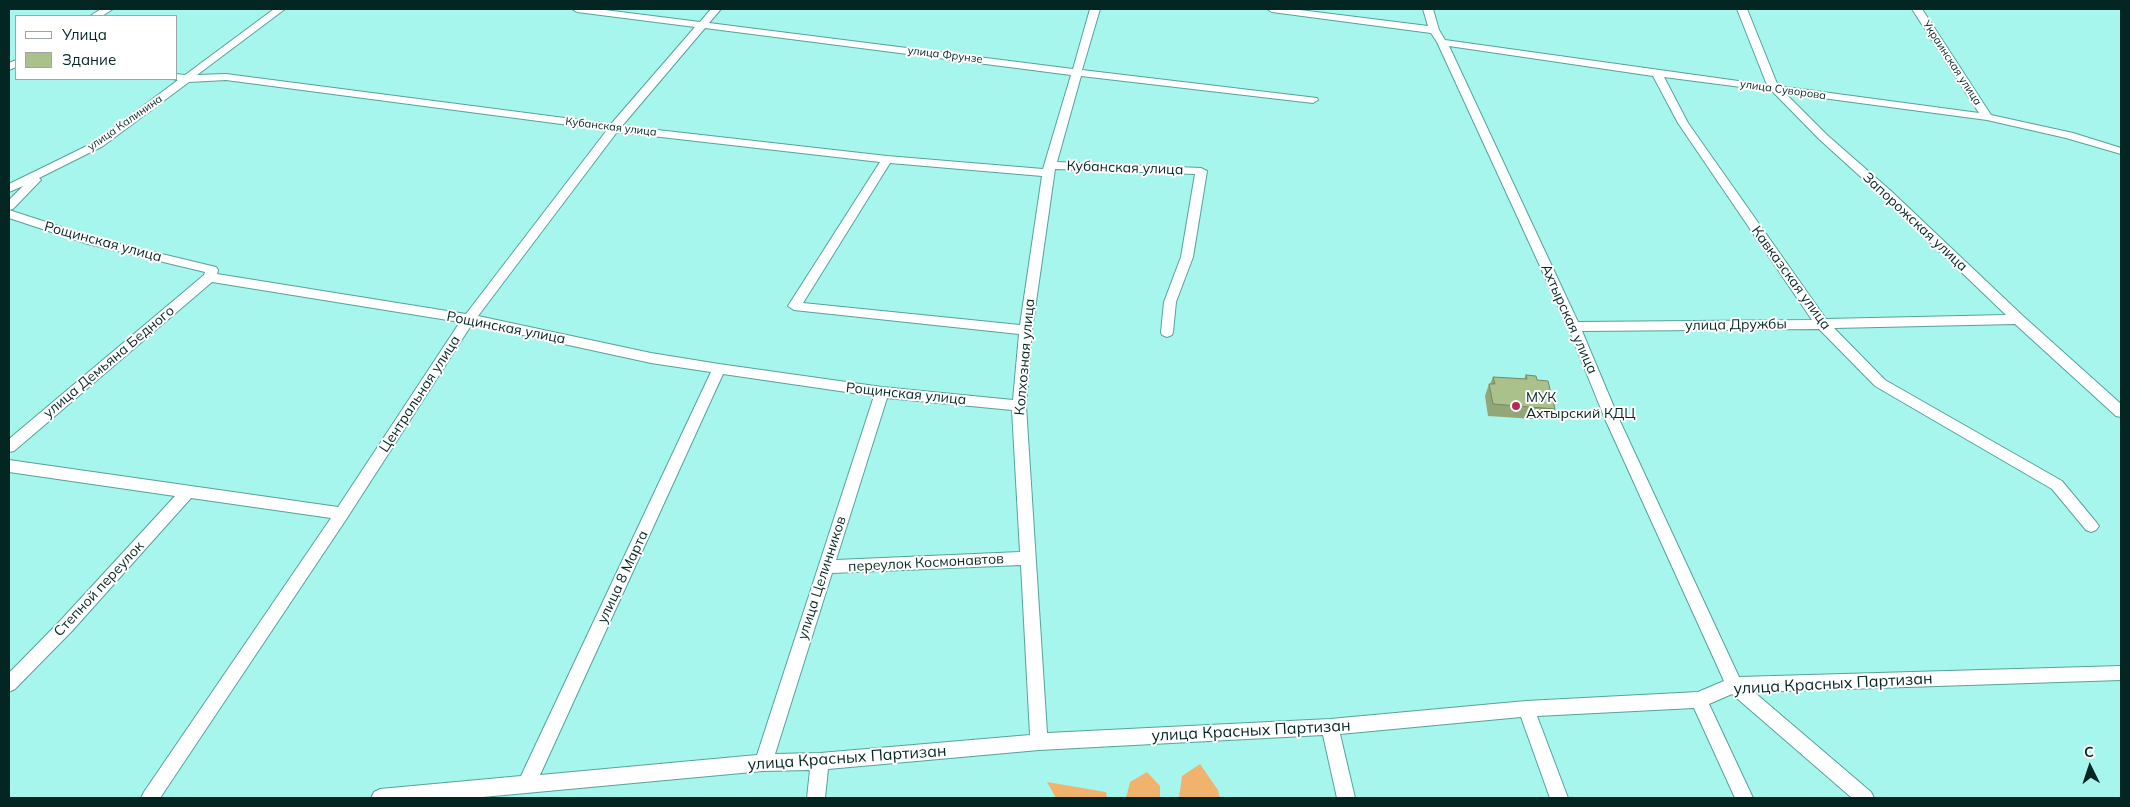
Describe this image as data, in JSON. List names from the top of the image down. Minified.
{"streets":{"street":["улица Фрунзе","Украинская улица","улица Суворова","улица Калинина","Кубанская улица","Запорожская улица","Рощинская улица","Кавказская улица","Ахтырская улица","улица Дружбы","Колхозная улица","улица Демьяна Бедного","Центральная улица","переулок Космонавтов","улица 8 Марта","улица Целинников","Степной переулок","улица Красных Партизан"]},"crossings":[["улица Фрунзе","Колхозная улица"],["улица Фрунзе","Центральная улица"],["Украинская улица","улица Суворова"],["улица Суворова","Запорожская улица"],["улица Суворова","Кавказская улица"],["улица Суворова","Ахтырская улица"],["улица Калинина","Кубанская улица"],["Кубанская улица","Колхозная улица"],["Кубанская улица","Центральная улица"],["Запорожская улица","улица Дружбы"],["Рощинская улица","Колхозная улица"],["Рощинская улица","улица Демьяна Бедного"],["Рощинская улица","Центральная улица"],["Рощинская улица","улица 8 Марта"],["Рощинская улица","улица Целинников"],["Кавказская улица","улица Дружбы"],["Ахтырская улица","улица Дружбы"],["Ахтырская улица","улица Красных Партизан"],["Колхозная улица","переулок Космонавтов"],["Колхозная улица","улица Красных Партизан"],["переулок Космонавтов","улица Целинников"],["улица 8 Марта","улица Красных Партизан"],["улица Целинников","улица Красных Партизан"]],"places":["МУК Ахтырский КДЦ"],"legend":["Улица","Здание"],"north":"top"}
